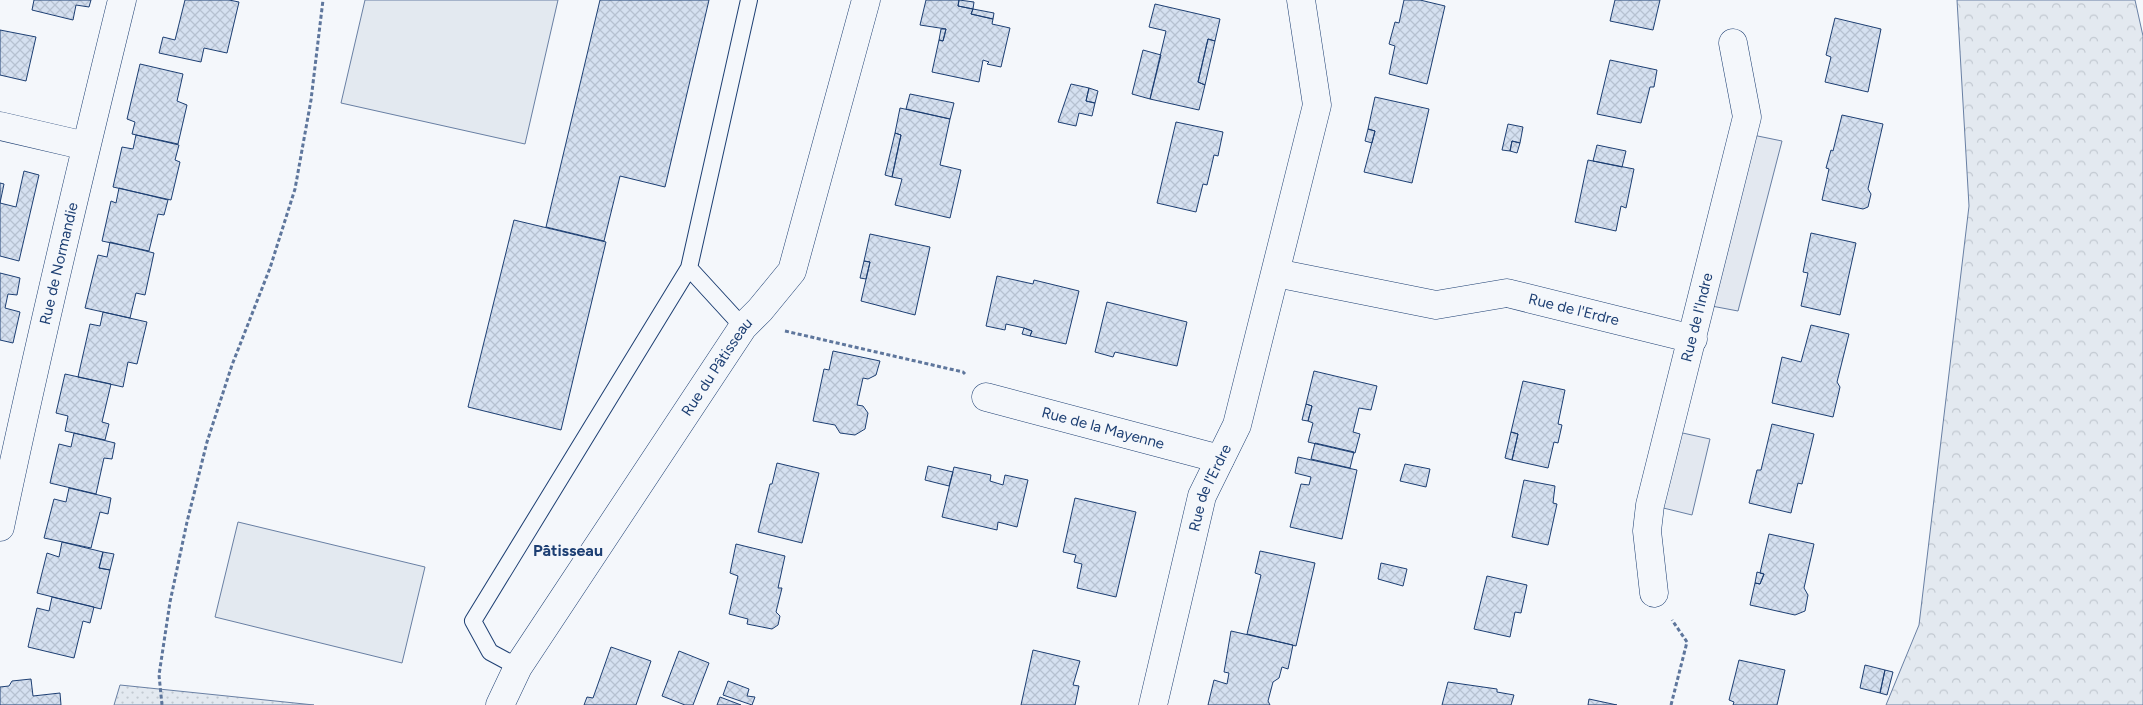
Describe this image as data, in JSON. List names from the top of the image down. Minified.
{"streets":{"street":["Rue de Normandie","Rue de l'Erdre","Rue de l'Indre","Rue du Pâtisseau","Rue de la Mayenne"]},"crossings":[["Rue de l'Erdre","Rue de l'Indre"],["Rue de l'Erdre","Rue de la Mayenne"]],"districts":["Pâtisseau"]}
